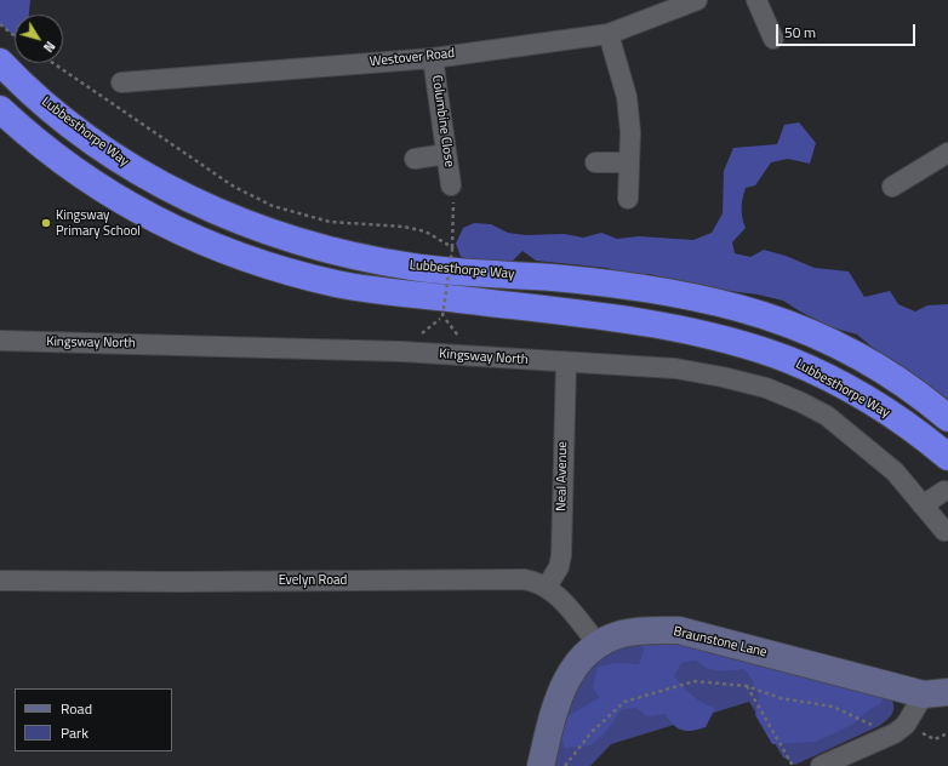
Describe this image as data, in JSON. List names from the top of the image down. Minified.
{"streets":{"highway":["Lubbesthorpe Way"],"street":["Westover Road","Columbine Close","Kingsway North","Neal Avenue","Evelyn Road","Braunstone Lane"]},"crossings":[["Westover Road","Columbine Close"],["Kingsway North","Neal Avenue"],["Neal Avenue","Evelyn Road"],["Evelyn Road","Braunstone Lane"]],"places":["Kingsway Primary School"],"legend":["Road","Park"],"scale_bar":"50 m","north":"bottom right"}
